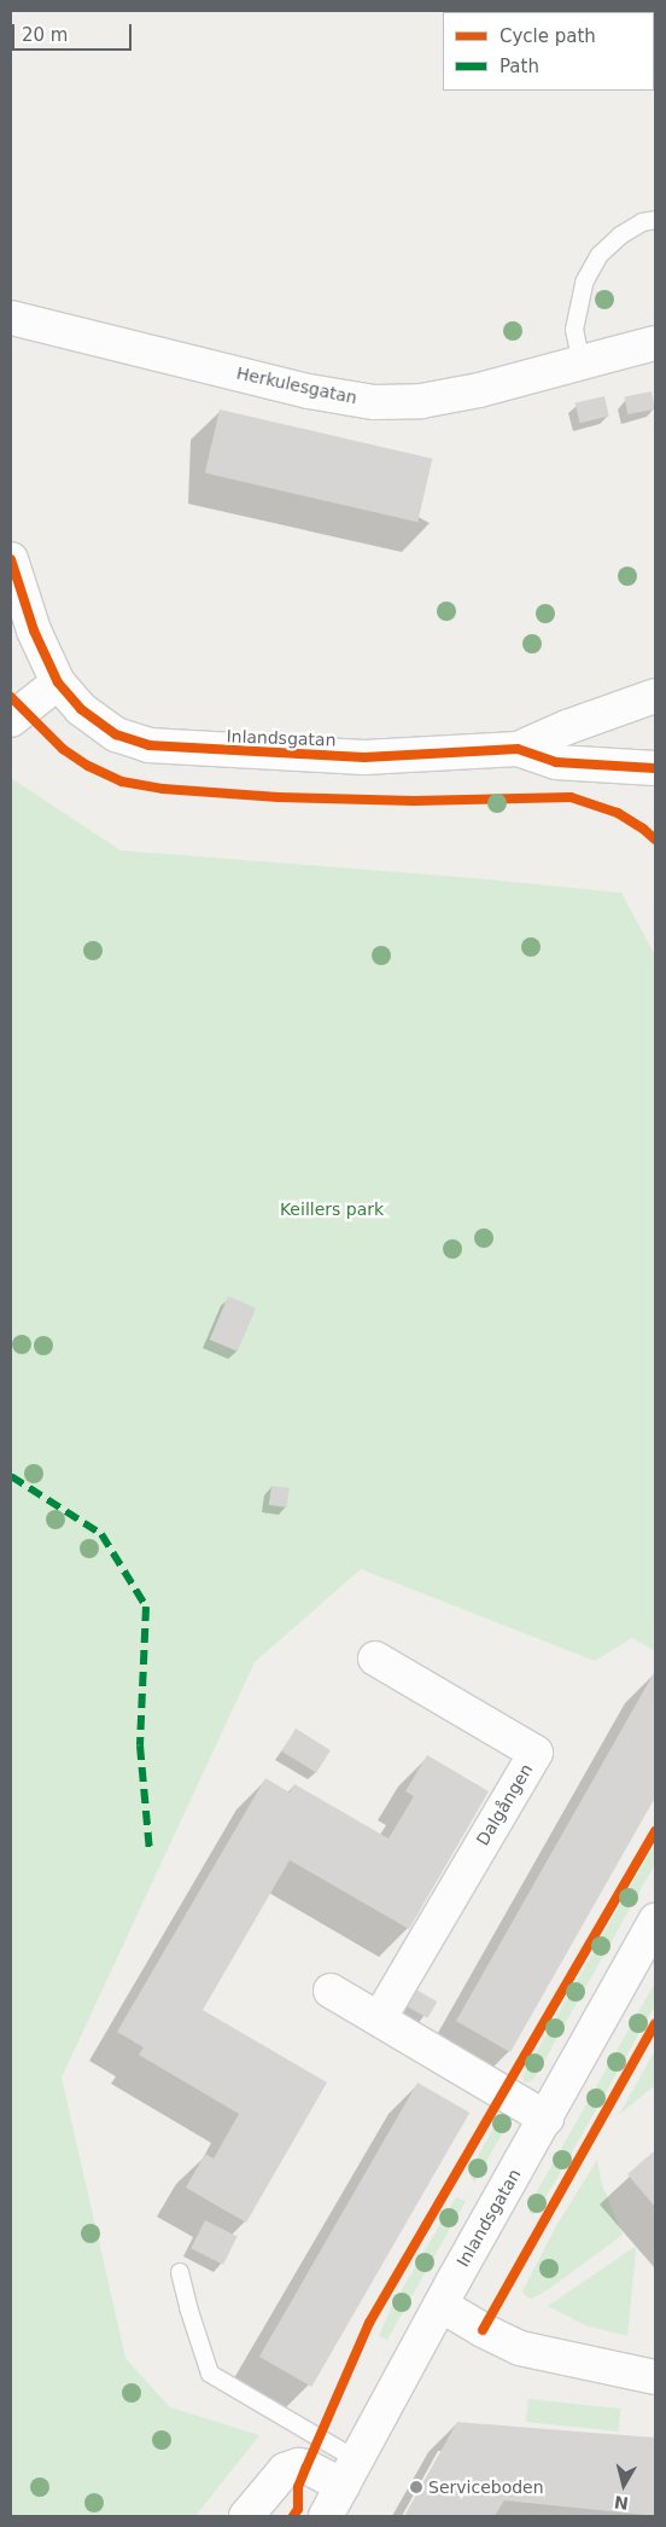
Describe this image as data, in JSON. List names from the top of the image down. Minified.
{"streets":{"street":["Herkulesgatan","Inlandsgatan","Dalgången"]},"parks":["Keillers park"],"places":["Serviceboden"],"legend":["Cycle path","Path"],"scale_bar":"20 m","north":"bottom"}
